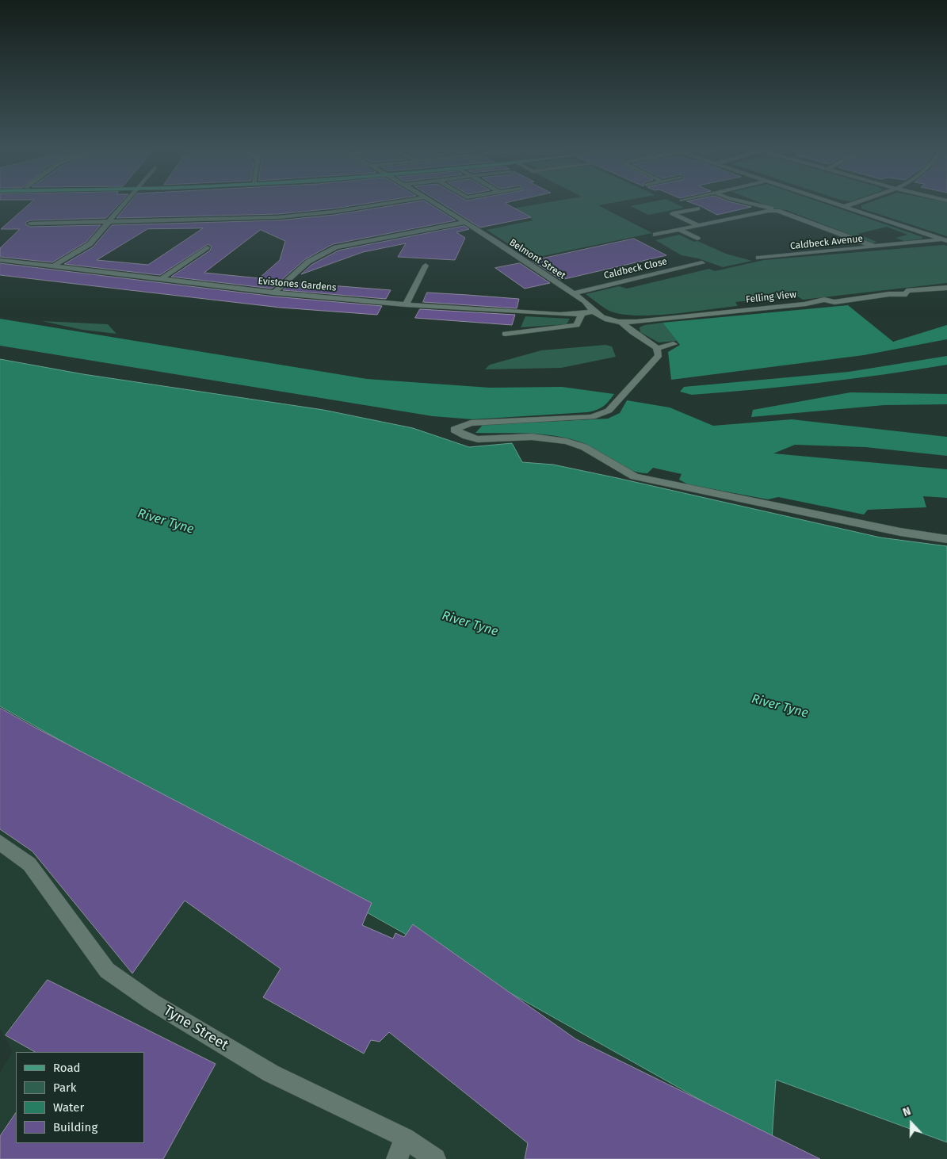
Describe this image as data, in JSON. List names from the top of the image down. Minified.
{"streets":{"street":["Caldbeck Avenue","Belmont Street","Caldbeck Close","Evistones Gardens","Felling View","Tyne Street"]},"crossings":[["Belmont Street","Caldbeck Close"],["Belmont Street","Evistones Gardens"],["Belmont Street","Felling View"],["Evistones Gardens","Felling View"]],"water":["River Tyne"],"legend":["Road","Park","Water","Building"],"north":"top"}
